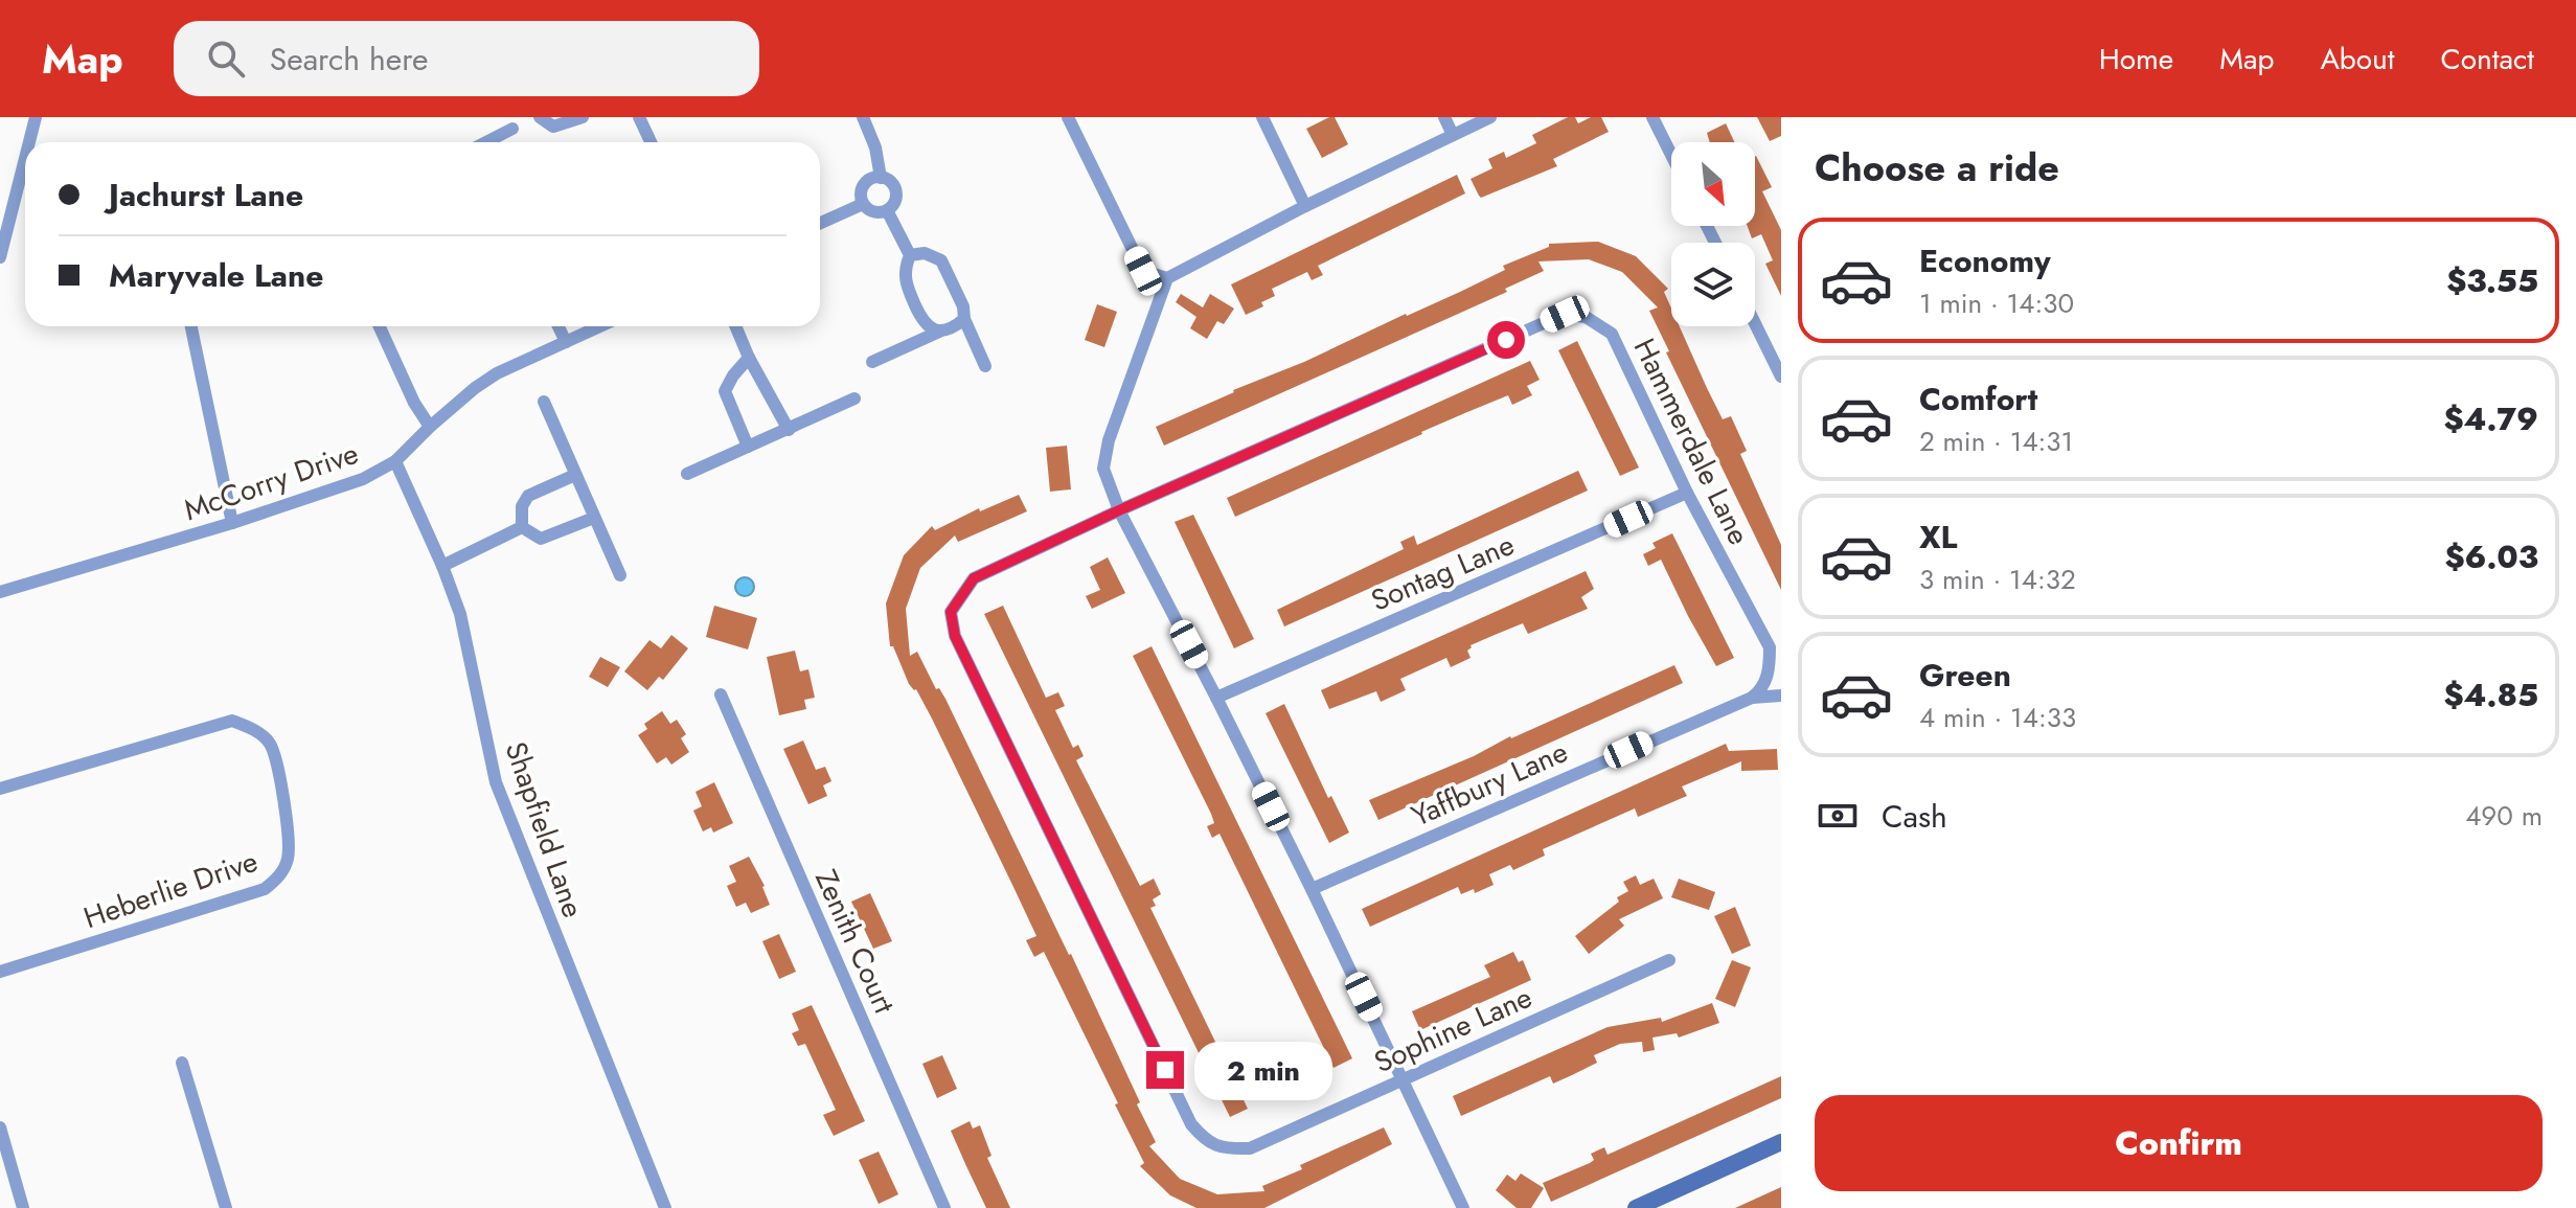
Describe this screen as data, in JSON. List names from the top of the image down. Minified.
{"streets":{"street":["Hammerdale Lane","McCorry Drive","Sontag Lane","Yaffbury Lane","Shapfield Lane","Heberlie Drive","Zenith Court","Sophine Lane"]},"crossings":[["Hammerdale Lane","Sontag Lane"],["Hammerdale Lane","Yaffbury Lane"],["Hammerdale Lane","Sophine Lane"],["McCorry Drive","Shapfield Lane"]],"north":"bottom right","page":{"header":"Map","search":"Search here","nav":["Home","Map","About","Contact"],"heading":"Choose a ride","banner":["Jachurst Lane","Maryvale Lane"],"list":[{"name":"Economy","note":"1 min · 14:30","value":"$3.55"},{"name":"Comfort","note":"2 min · 14:31","value":"$4.79"},{"name":"XL","note":"3 min · 14:32","value":"$6.03"},{"name":"Green","note":"4 min · 14:33","value":"$4.85"}],"pay":["Cash","490 m"],"bubble":"2 min","buttons":"Confirm"}}
